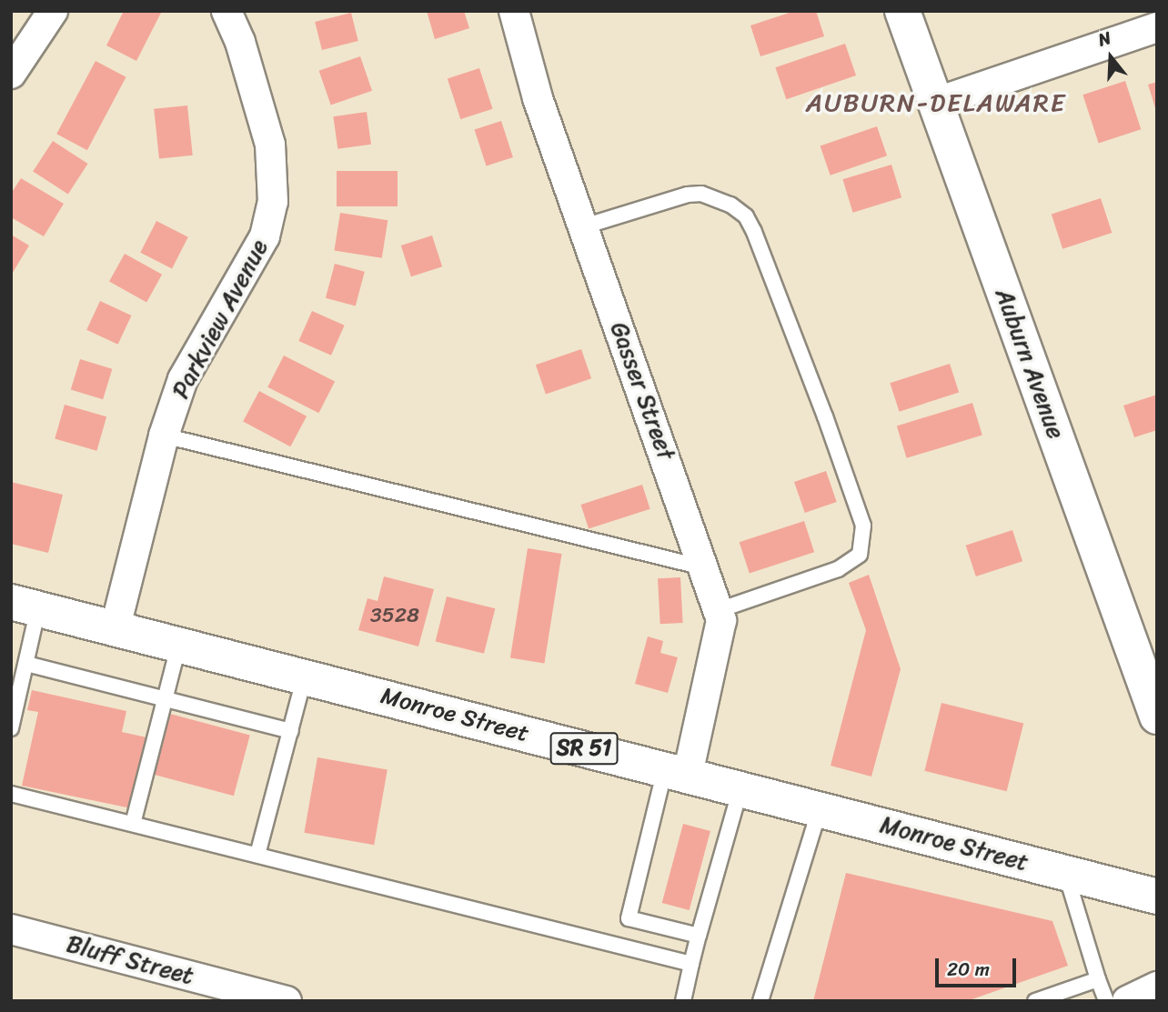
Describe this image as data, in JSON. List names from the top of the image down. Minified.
{"streets":{"main road":["Auburn Avenue","Monroe Street","SR 51"],"street":["Parkview Avenue","Gasser Street","Bluff Street"]},"crossings":[["Parkview Avenue","Monroe Street"],["Gasser Street","Monroe Street"]],"districts":["AUBURN-DELAWARE"],"house_numbers":["3528"],"scale_bar":"20 m","north":"top"}
